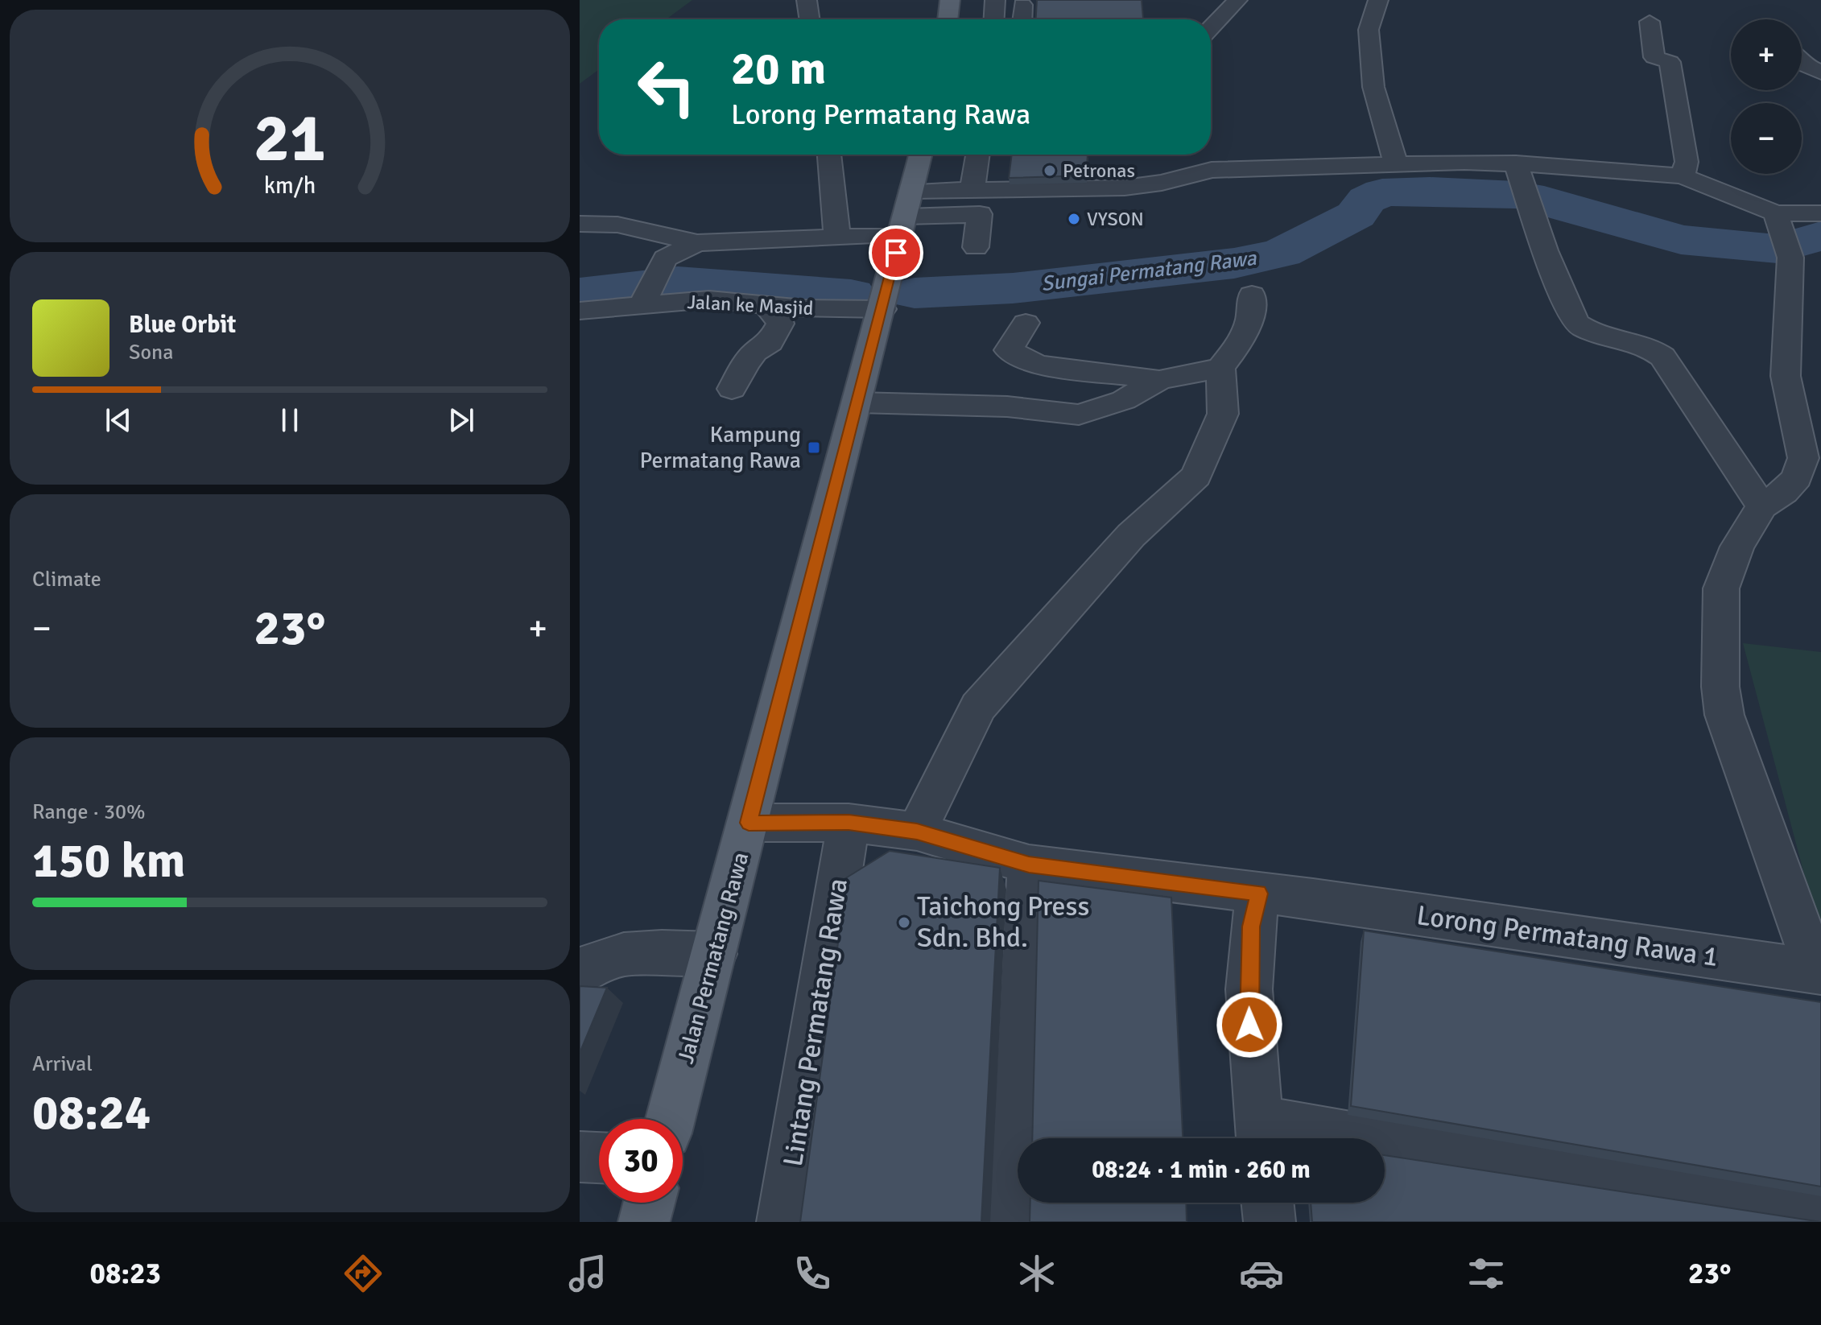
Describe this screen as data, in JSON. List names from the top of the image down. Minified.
{"streets":{"main road":["Jalan Permatang Rawa"],"street":["Jalan ke Masjid","Lorong Permatang Rawa 1","Lintang Permatang Rawa"]},"crossings":[["Jalan ke Masjid","Jalan Permatang Rawa"],["Lorong Permatang Rawa 1","Jalan Permatang Rawa"],["Lorong Permatang Rawa 1","Lintang Permatang Rawa"]],"water":["Sungai Permatang Rawa"],"places":{"other":["Petronas","VYSON","Taichong Press Sdn. Bhd."],"transit":["Kampung Permatang Rawa"]},"page":{"map_buttons":["+","−"],"turn":["20 m","Lorong Permatang Rawa"],"song":["Blue Orbit","Sona"],"tile":["Climate",["Range · 30%","150 km"],["Arrival","08:24"]],"heat":["−","23°","+"],"limit":"30","trip":"08:24 · 1 min · 260 m","tabs":["08:23","23°"],"gauge":["21","km/h"]}}
